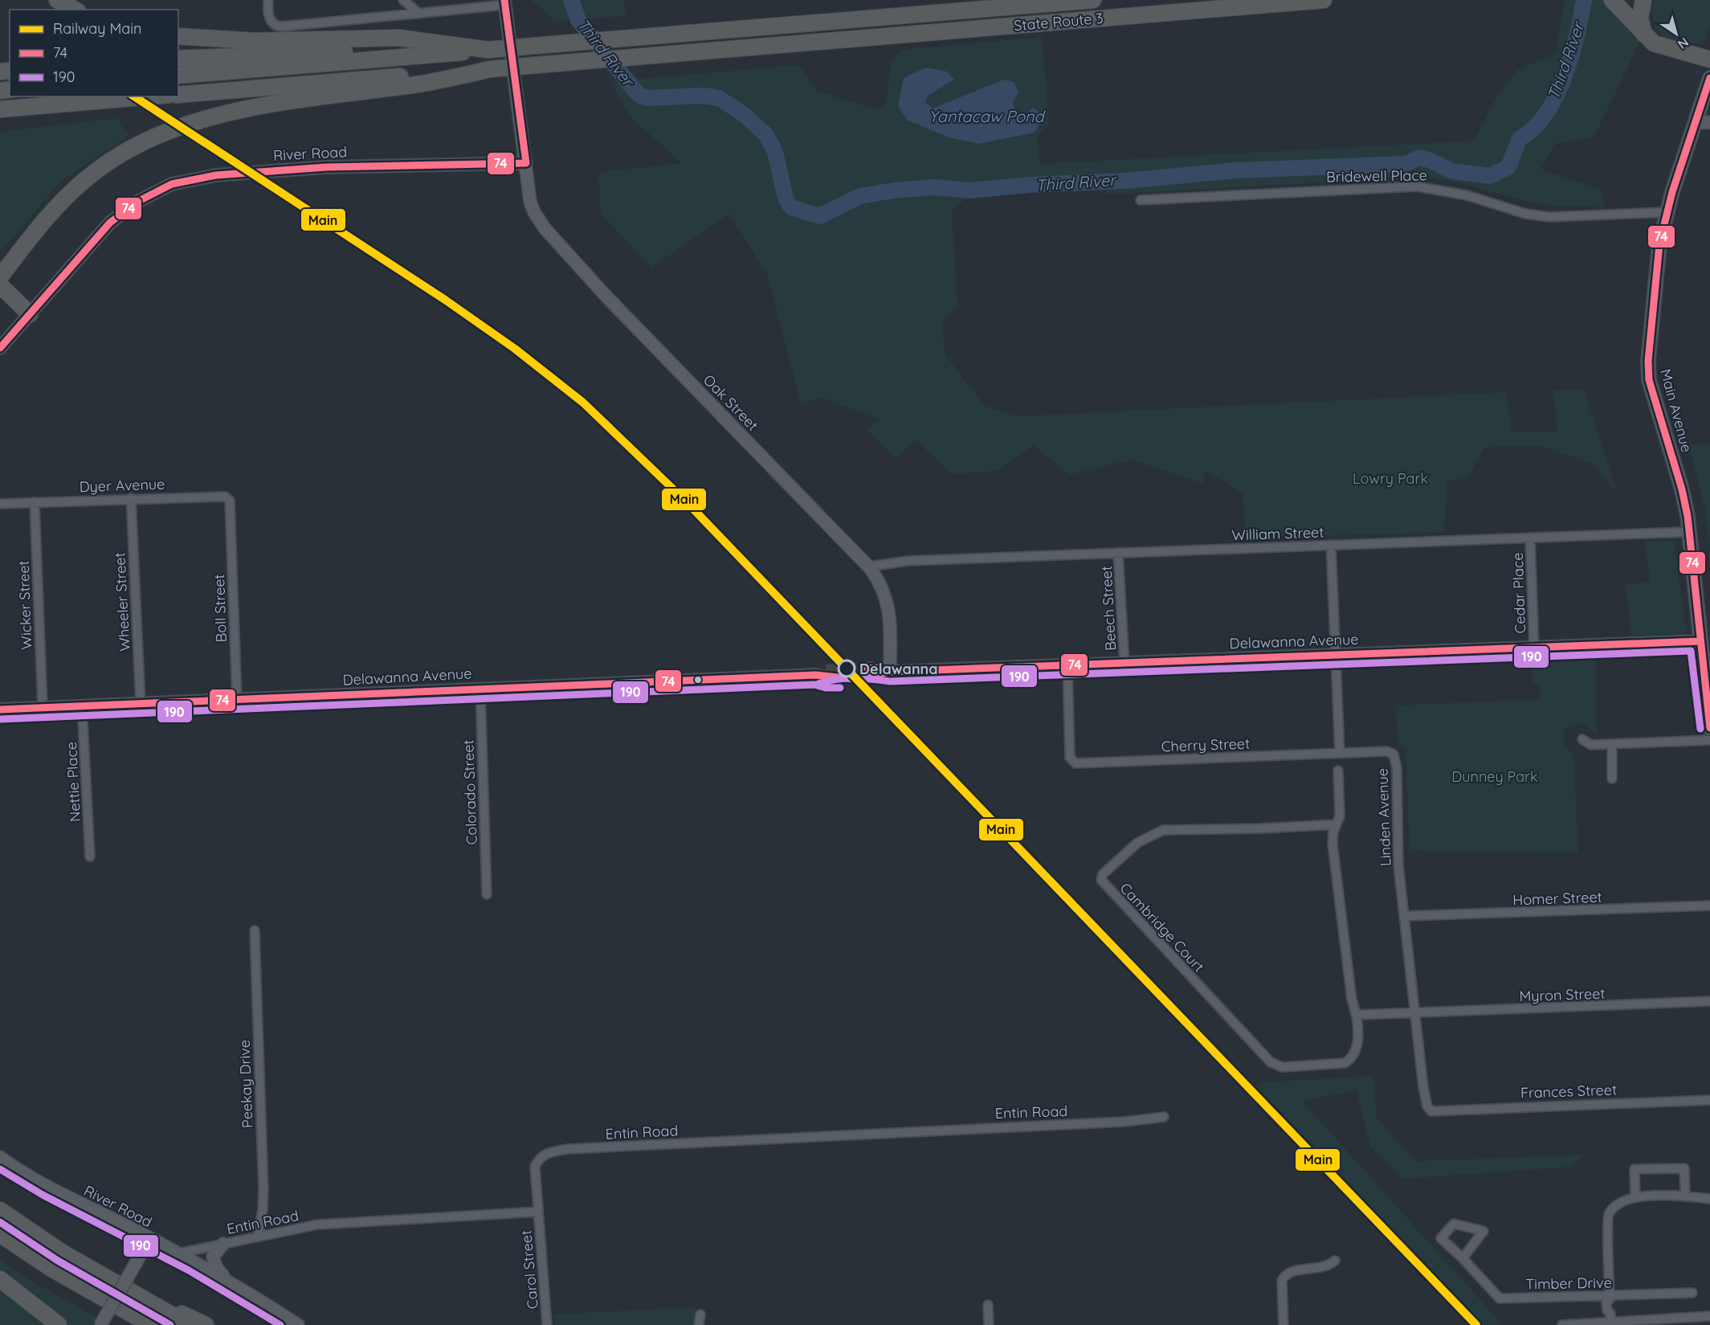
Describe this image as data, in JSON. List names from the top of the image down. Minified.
{"streets":{"highway":["State Route 3"],"main road":["Main Avenue"],"street":["River Road","Bridewell Place","Oak Street","Dyer Avenue","William Street","Cedar Place","Wheeler Street","Wicker Street","Boll Street","Beech Street","Delawanna Avenue","Cherry Street","Nettie Place","Colorado Street","Linden Avenue","Homer Street","Cambridge Court","Myron Street","Peekay Drive","Frances Street","Entin Road","Carol Street","Timber Drive"]},"crossings":[["River Road","Oak Street"],["River Road","Entin Road"],["Bridewell Place","Main Avenue"],["Oak Street","William Street"],["Oak Street","Delawanna Avenue"],["Main Avenue","William Street"],["Main Avenue","Delawanna Avenue"],["Dyer Avenue","Wheeler Street"],["Dyer Avenue","Wicker Street"],["Dyer Avenue","Boll Street"],["William Street","Cedar Place"],["William Street","Beech Street"],["Cedar Place","Delawanna Avenue"],["Wheeler Street","Delawanna Avenue"],["Wicker Street","Delawanna Avenue"],["Boll Street","Delawanna Avenue"],["Beech Street","Delawanna Avenue"],["Delawanna Avenue","Cherry Street"],["Delawanna Avenue","Nettie Place"],["Delawanna Avenue","Colorado Street"],["Cherry Street","Linden Avenue"],["Linden Avenue","Homer Street"],["Linden Avenue","Myron Street"],["Linden Avenue","Frances Street"],["Peekay Drive","Entin Road"],["Entin Road","Carol Street"]],"water":["Third River","Yantacaw Pond"],"parks":["Lowry Park","Dunney Park"],"places":["Delawanna"],"lines":["transit line 74","rail line Main","transit line 190"],"legend":["Railway Main","74","190"],"north":"bottom right"}
